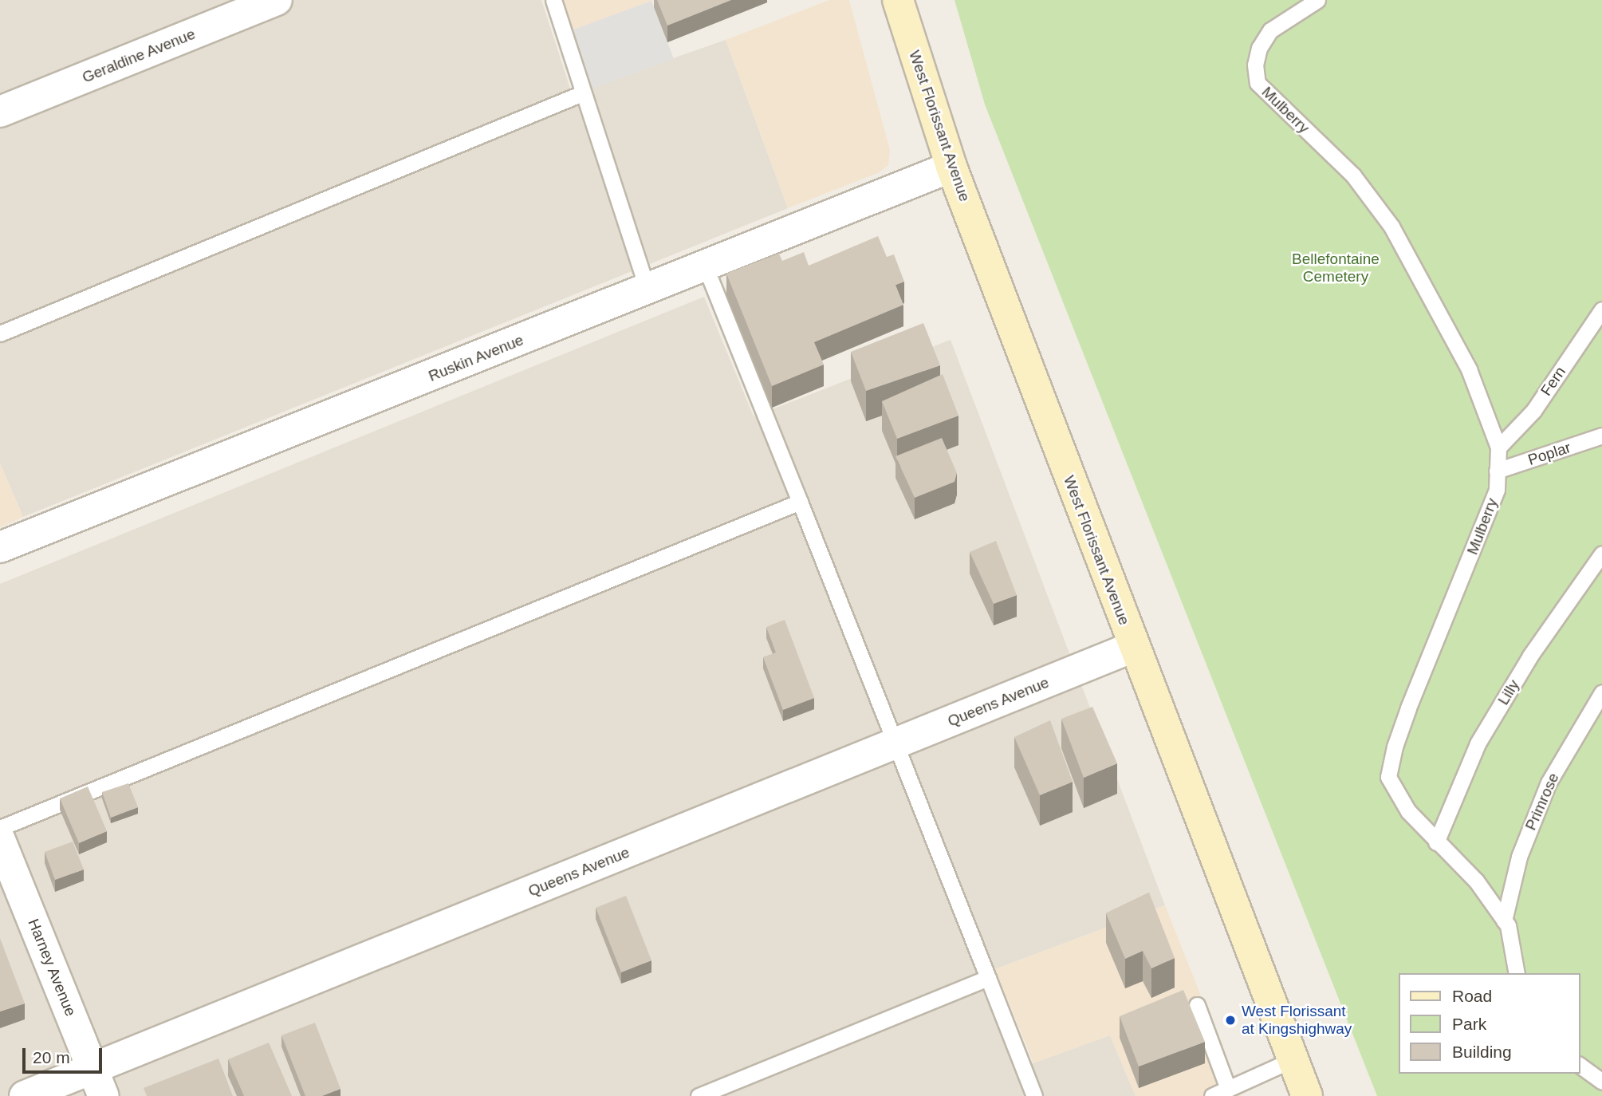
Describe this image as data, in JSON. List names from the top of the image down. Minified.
{"streets":{"main road":["West Florissant Avenue"],"street":["Geraldine Avenue","Ruskin Avenue","Queens Avenue","Harney Avenue"],"lane":["Mulberry","Fern","Poplar","Lilly","Primrose"]},"crossings":[["Mulberry","Fern"],["Mulberry","Poplar"],["Mulberry","Lilly"],["Mulberry","Primrose"],["West Florissant Avenue","Ruskin Avenue"],["West Florissant Avenue","Queens Avenue"],["Queens Avenue","Harney Avenue"]],"parks":["Bellefontaine Cemetery"],"places":["West Florissant at Kingshighway"],"legend":["Road","Park","Building"],"scale_bar":"20 m"}
